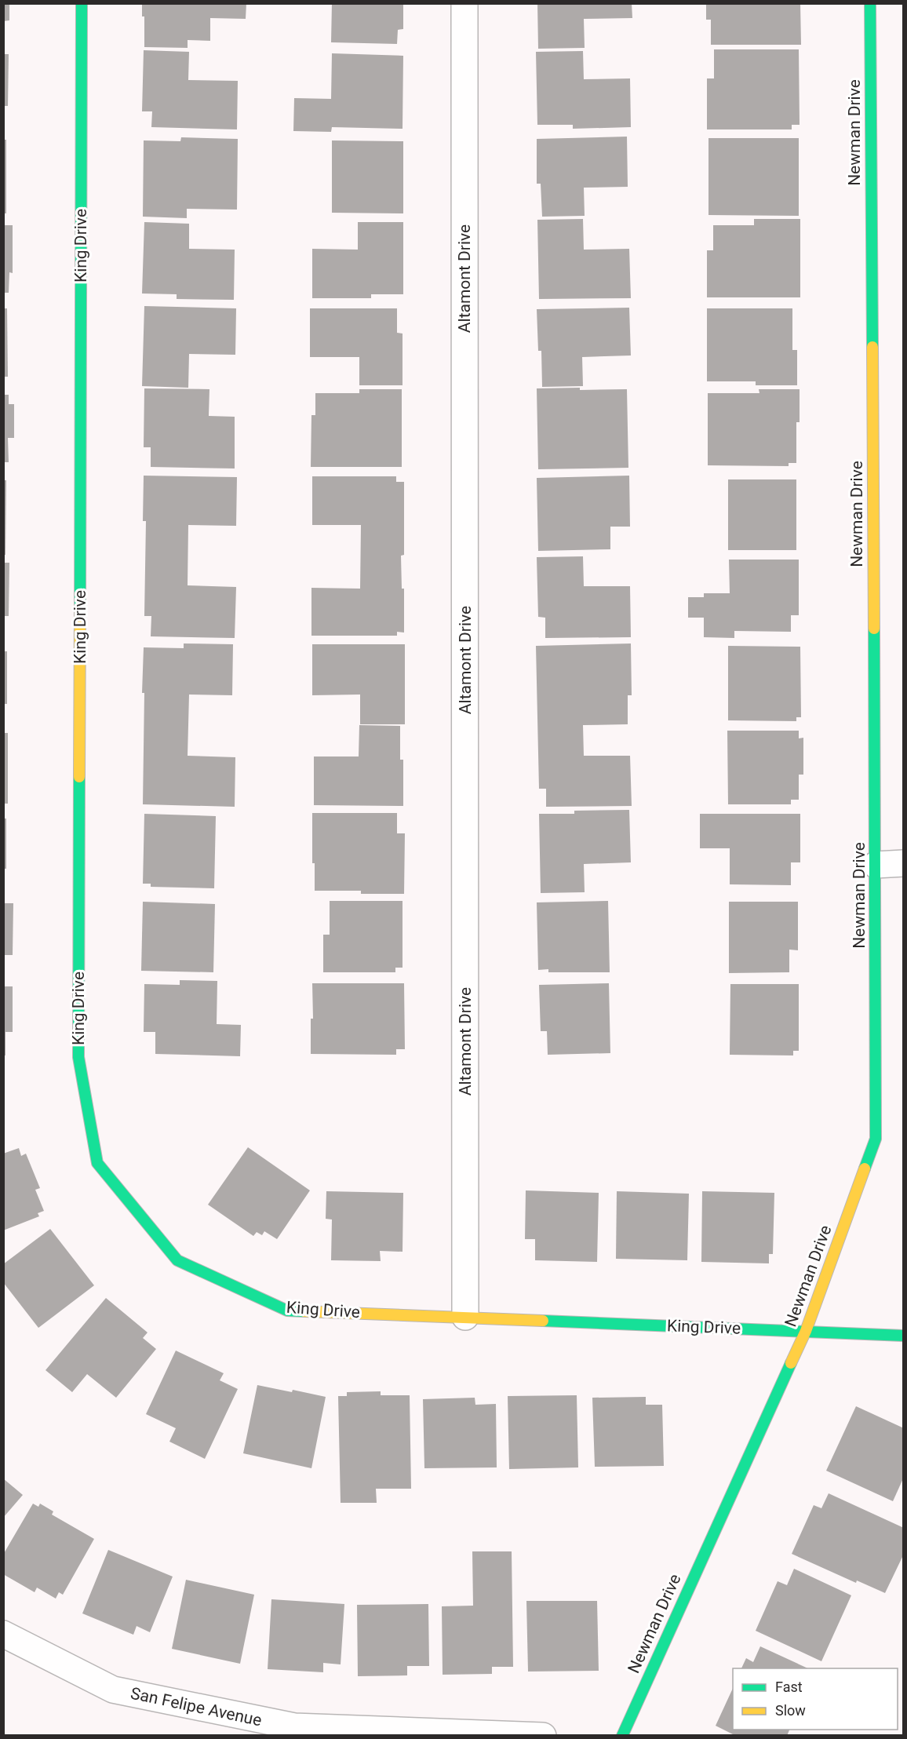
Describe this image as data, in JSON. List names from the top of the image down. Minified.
{"streets":{"street":["Newman Drive","King Drive","Altamont Drive","San Felipe Avenue"]},"crossings":[["Newman Drive","King Drive"],["King Drive","Altamont Drive"]],"legend":["Fast","Slow"]}
